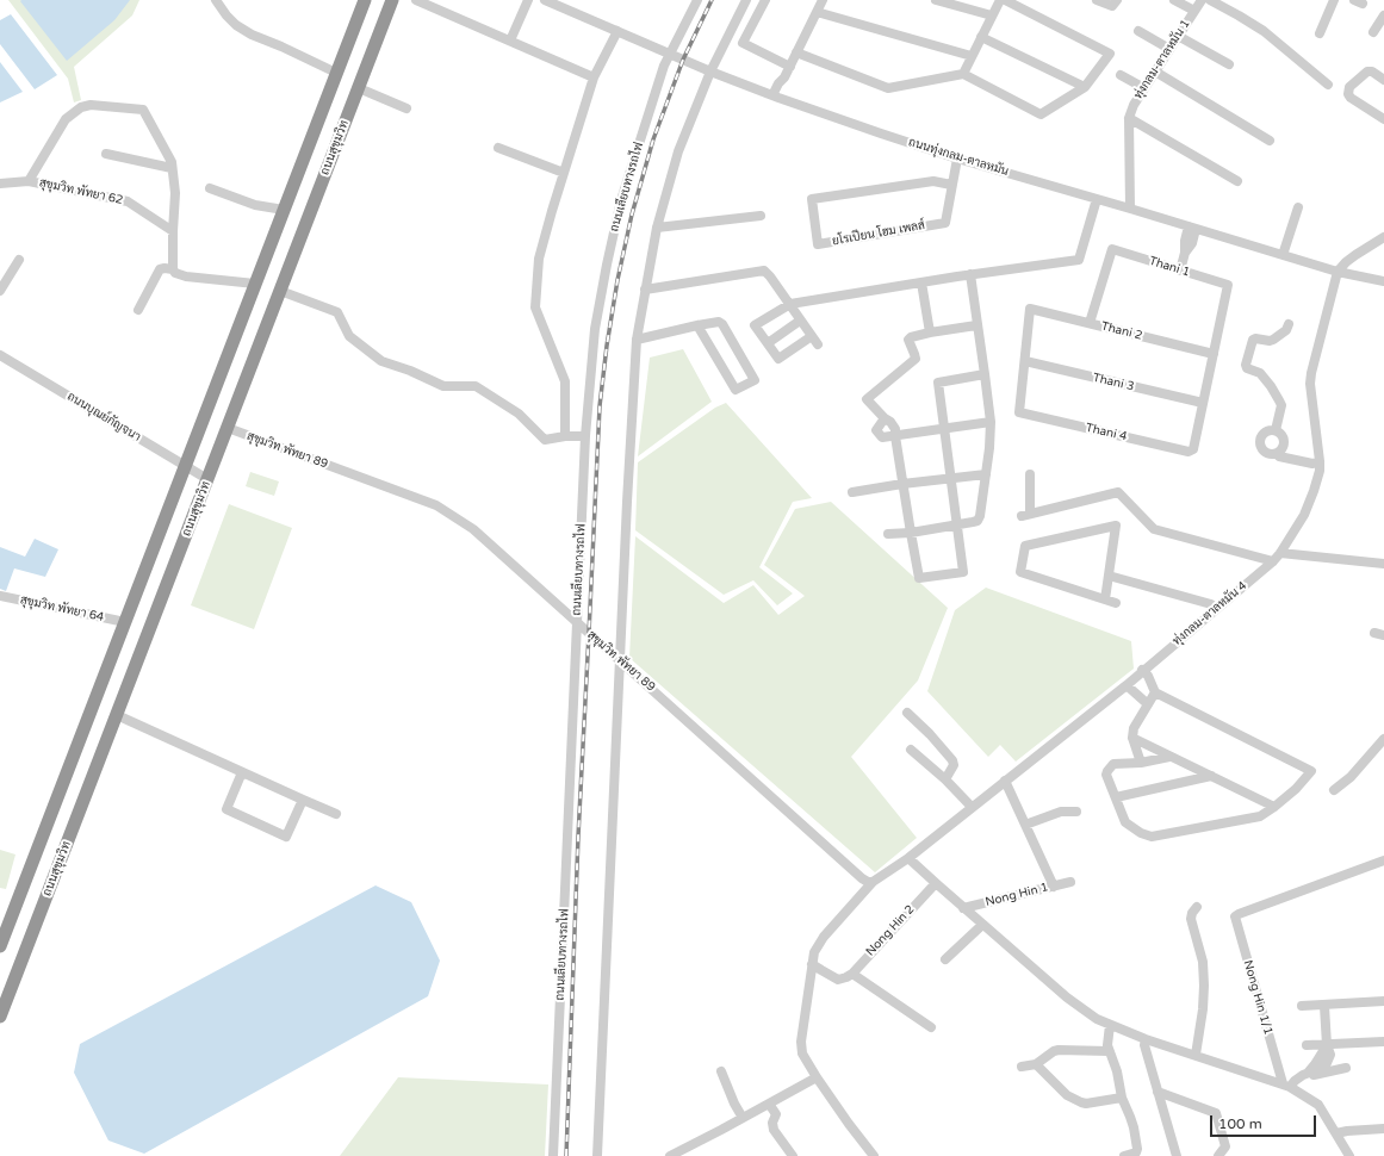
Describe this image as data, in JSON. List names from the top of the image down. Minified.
{"streets":{"highway":["ถนนสุขุมวิท"],"street":["ทุ่งกลม-ตาลหมัน 1","ถนนทุ่งกลม-ตาลหมัน","ถนนเลียบทางรถไฟ","สุขุมวิท พัทยา 62","ยโรเปียน โฮม เพลส์","Thani 1","Thani 2","Thani 3","ถนนบุณย์กัญจนา","Thani 4","สุขุมวิท พัทยา 89","สุขุมวิท พัทยา 64","ทุ่งกลม-ตาลหมัน 4","Nong Hin 1","Nong Hin 2","Nong Hin 1/1"]},"crossings":[["ทุ่งกลม-ตาลหมัน 1","ถนนทุ่งกลม-ตาลหมัน"],["ถนนสุขุมวิท","ถนนบุณย์กัญจนา"],["ถนนสุขุมวิท","สุขุมวิท พัทยา 89"],["ถนนทุ่งกลม-ตาลหมัน","ถนนเลียบทางรถไฟ"],["ถนนทุ่งกลม-ตาลหมัน","ยโรเปียน โฮม เพลส์"],["ถนนทุ่งกลม-ตาลหมัน","ทุ่งกลม-ตาลหมัน 4"],["ถนนเลียบทางรถไฟ","สุขุมวิท พัทยา 89"],["Thani 1","Thani 2"],["Thani 2","Thani 3"],["Thani 2","Thani 4"],["Thani 3","Thani 4"]],"scale_bar":"100 m"}
